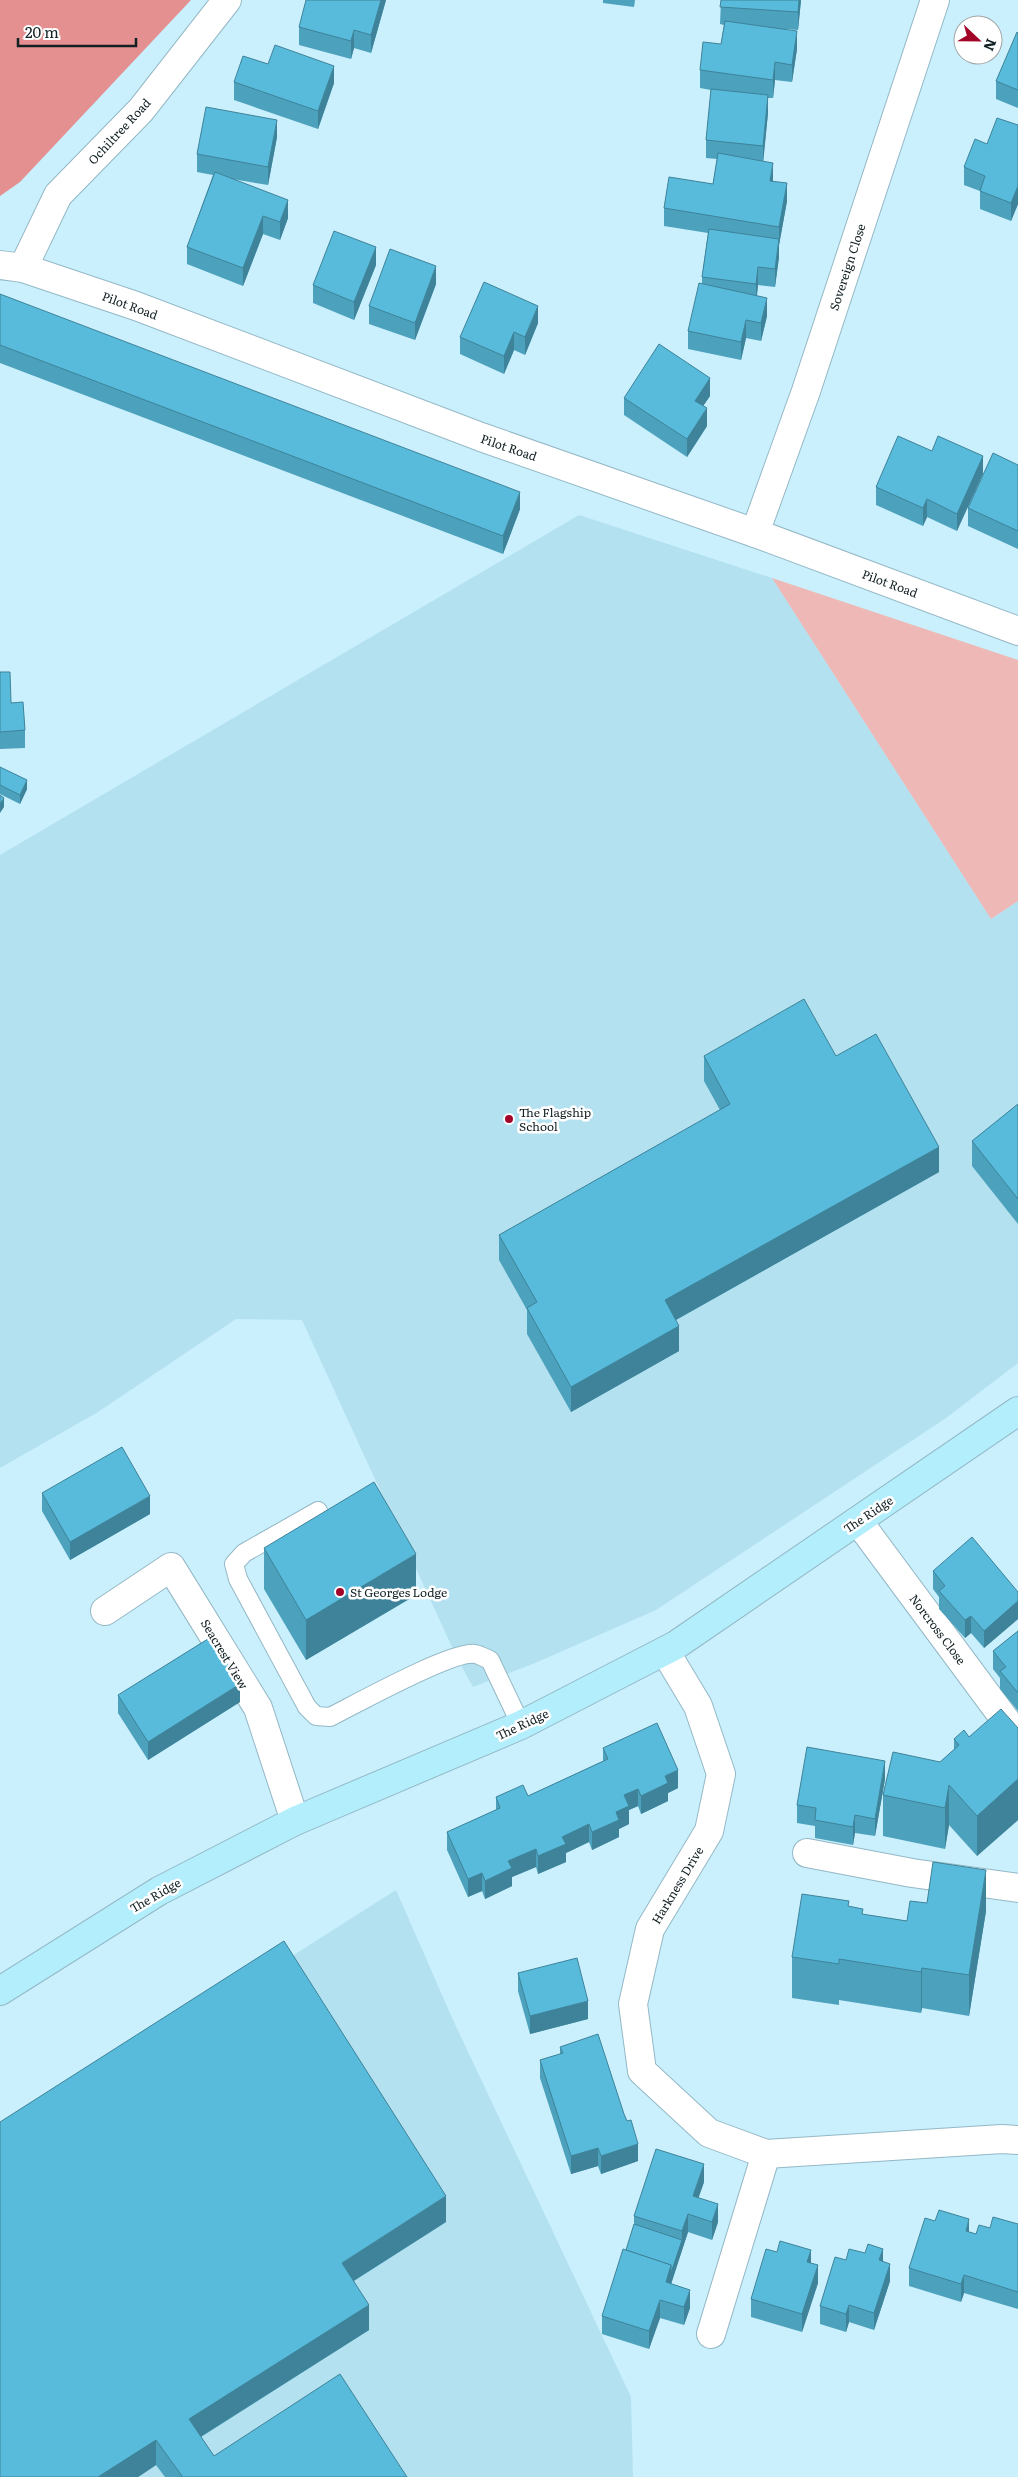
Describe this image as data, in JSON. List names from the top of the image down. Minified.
{"streets":{"main road":["The Ridge"],"street":["Ochiltree Road","Sovereign Close","Pilot Road","Norcross Close","Seacrest View","Harkness Drive"]},"crossings":[["Ochiltree Road","Pilot Road"],["Sovereign Close","Pilot Road"],["The Ridge","Norcross Close"],["The Ridge","Seacrest View"],["The Ridge","Harkness Drive"]],"places":["The Flagship School","St Georges Lodge"],"scale_bar":"20 m","north":"right"}
